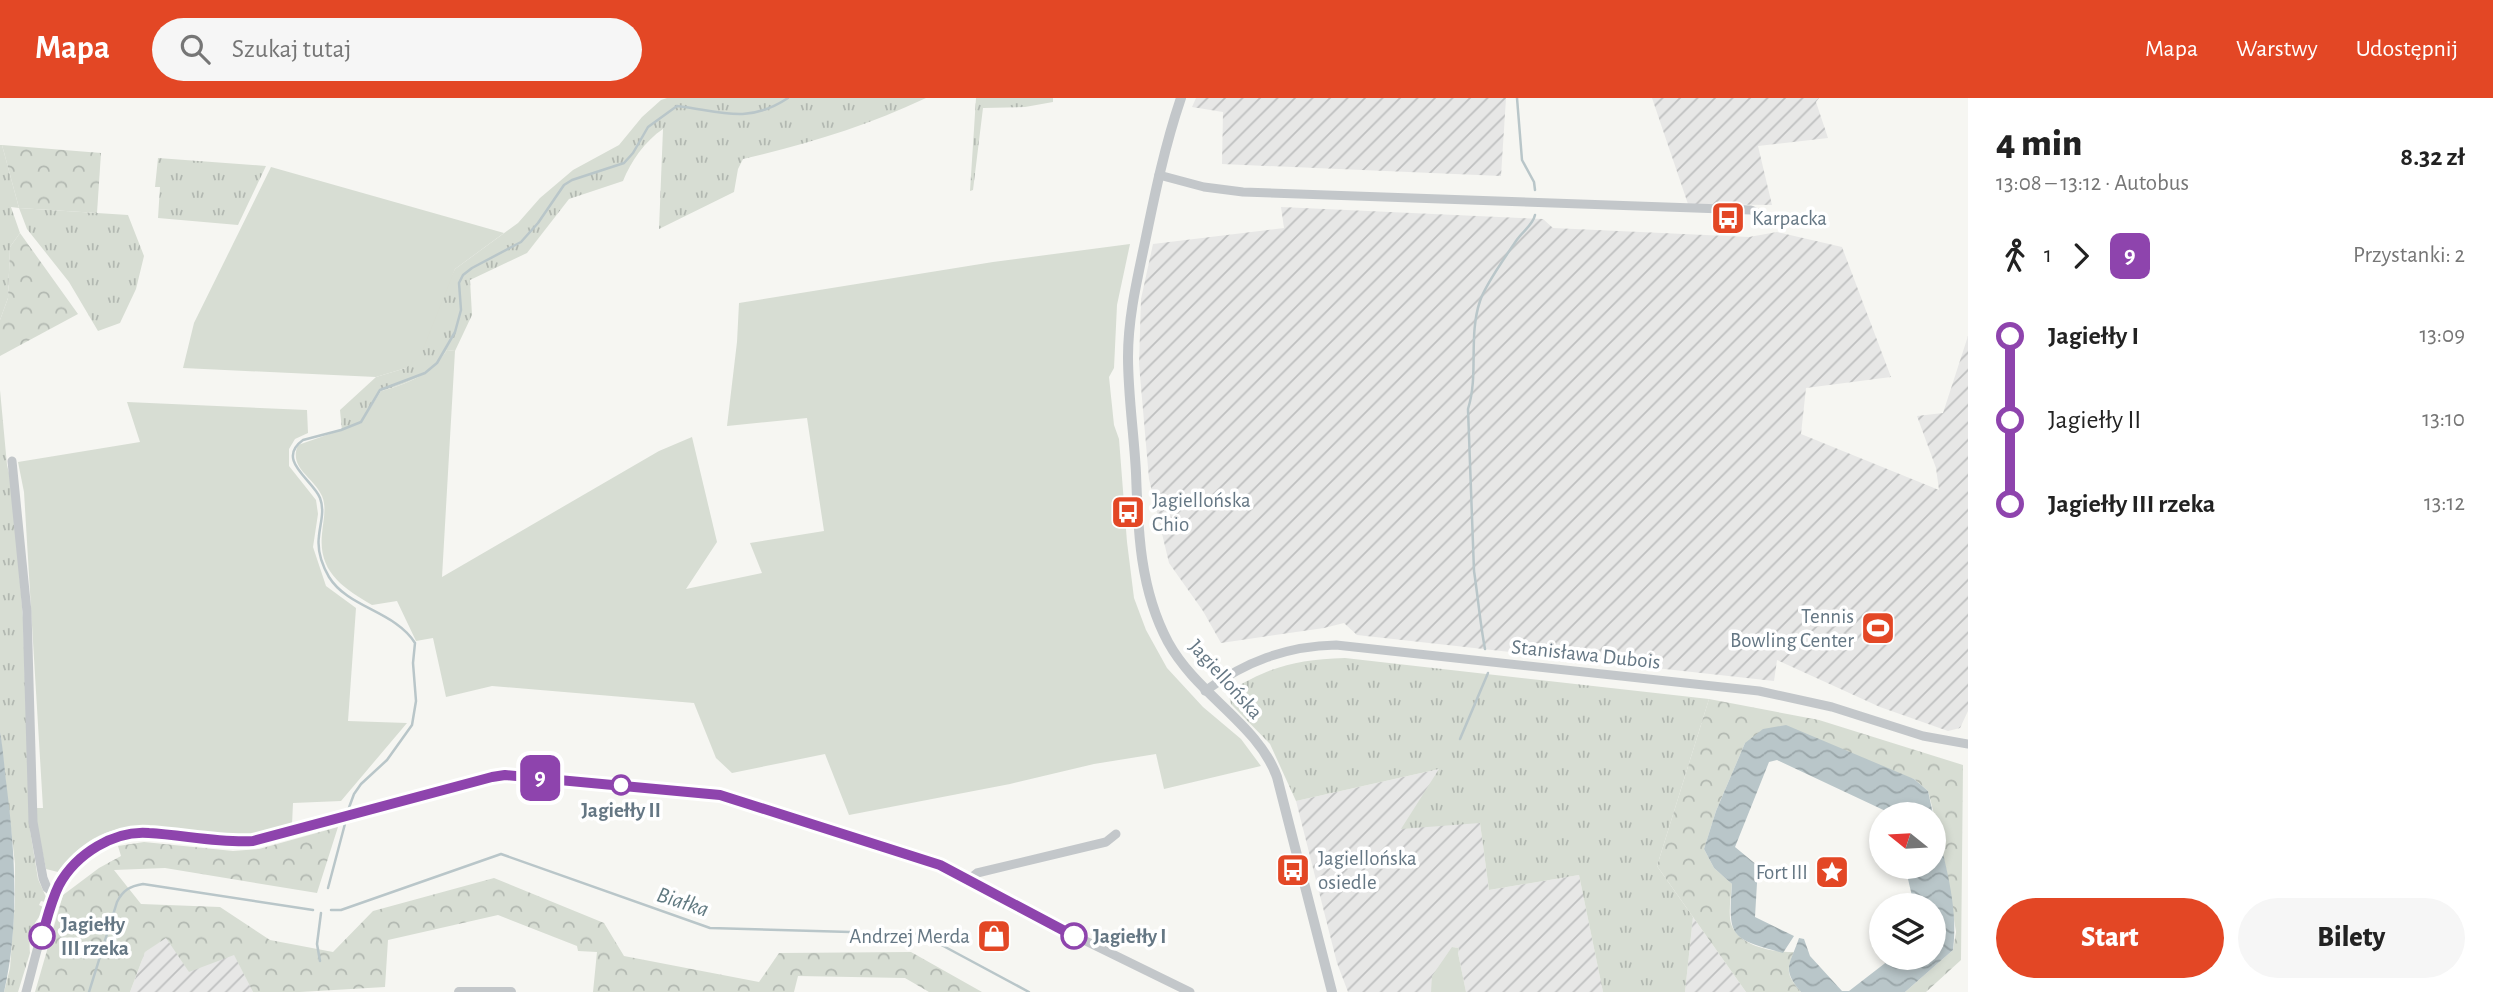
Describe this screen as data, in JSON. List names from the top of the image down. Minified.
{"streets":{"street":["Stanisława Dubois","Jagiellońska"]},"crossings":[["Stanisława Dubois","Jagiellońska"]],"water":["Białka"],"places":{"bus stop":["Karpacka","Jagiellońska Chio","Jagiellońska osiedle"],"sports":["Tennis Bowling Center"],"other":["Jagiełły II","Jagiełły III rzeka","Jagiełły I"],"place":["Fort III"],"shop":["Andrzej Merda"]},"lines":["bus line 9"],"north":"left","page":{"header":"Mapa","search":"Szukaj tutaj","nav":["Mapa","Warstwy","Udostępnij"],"on_map":"9","heading":["4 min","13:08 – 13:12 · Autobus","8.32 zł"],"legs":["1","9","Przystanki: 2"],"list":[{"name":"Jagiełły I","value":"13:09"},{"name":"Jagiełły II","value":"13:10"},{"name":"Jagiełły III rzeka","value":"13:12"}],"buttons":["Start","Bilety"]}}
